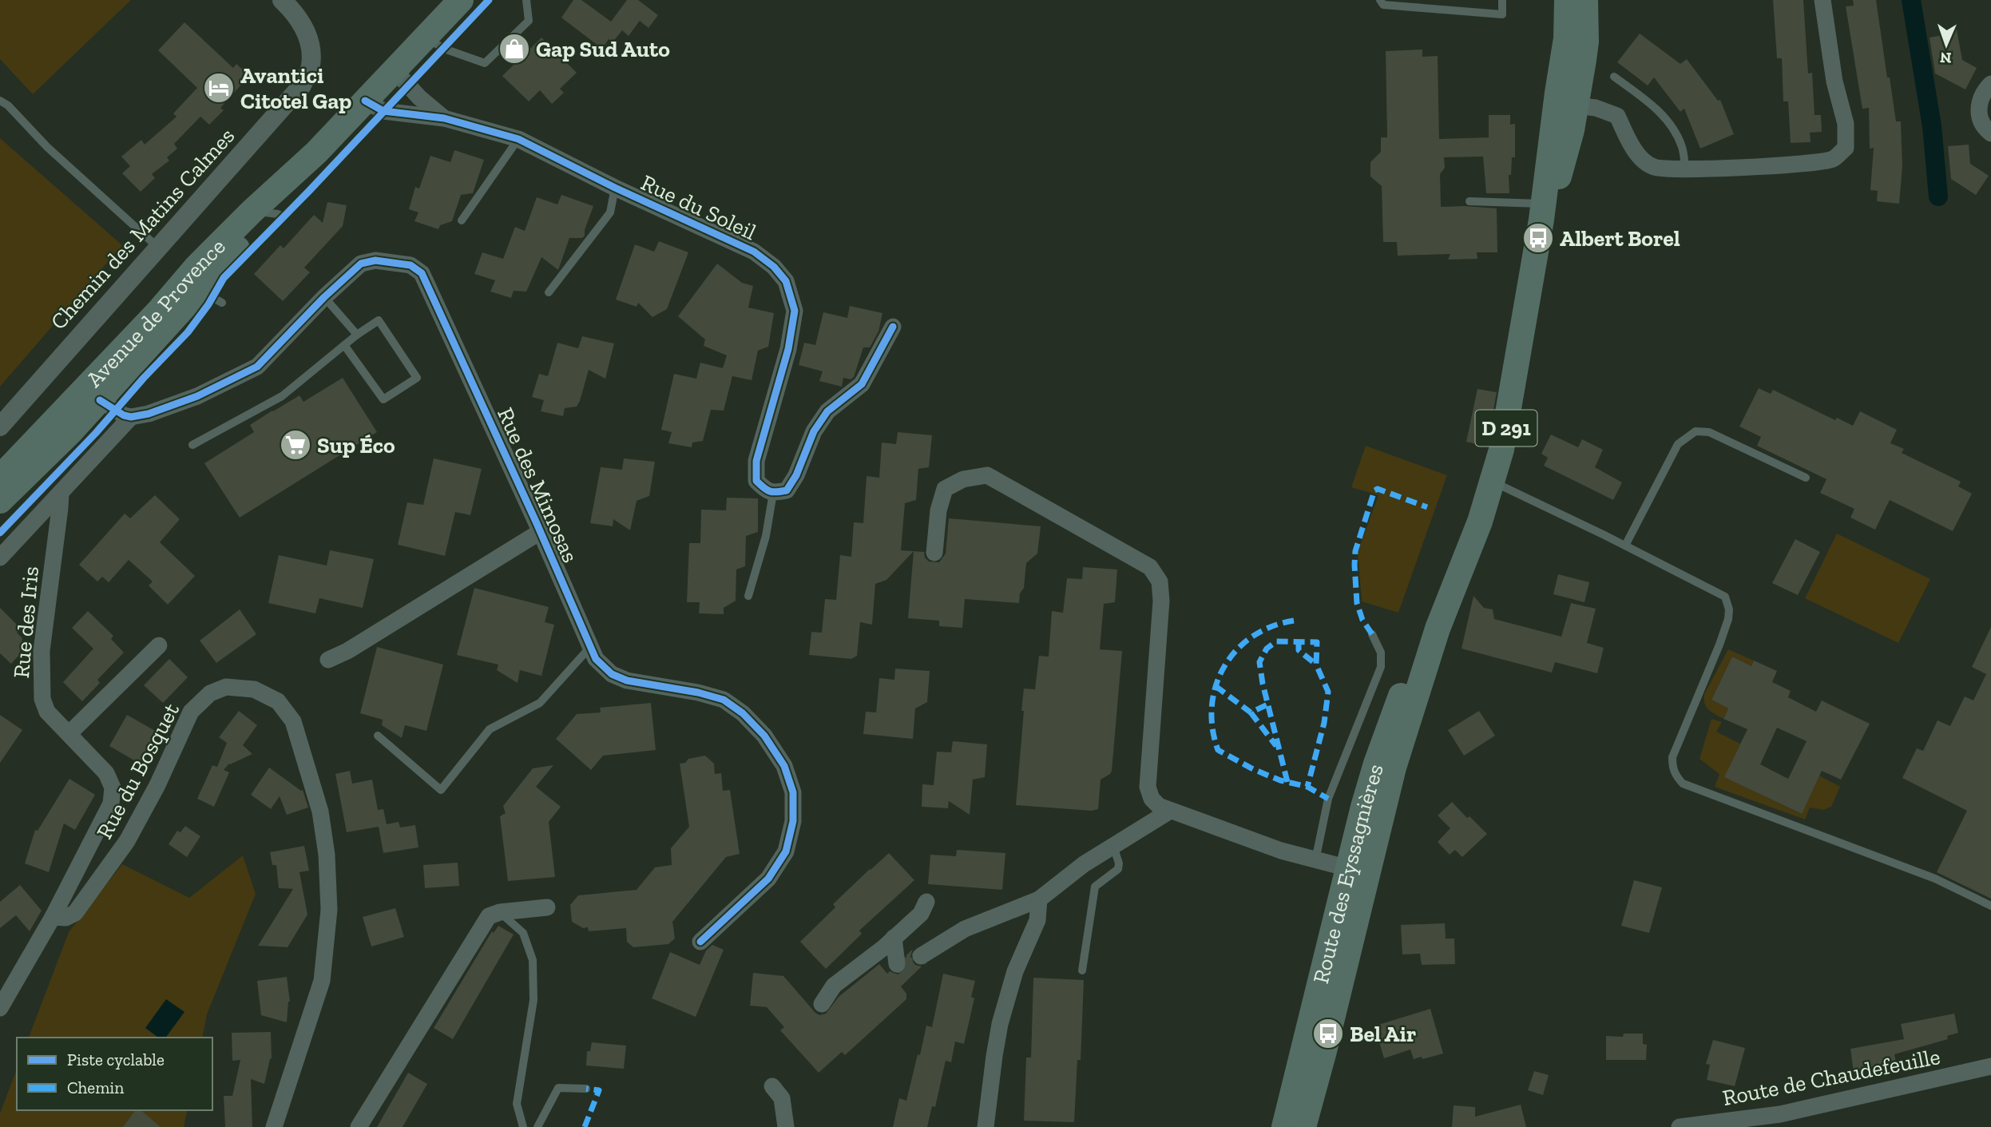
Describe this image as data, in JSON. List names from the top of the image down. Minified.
{"streets":{"main road":["Avenue de Provence","D 291","Route des Eyssagnières"],"street":["Rue du Soleil","Chemin des Matins Calmes","Rue des Mimosas","Rue des Iris","Rue du Bosquet","Route de Chaudefeuille"]},"crossings":[["Rue du Soleil","Avenue de Provence"],["Rue des Iris","Rue du Bosquet"]],"places":{"shop":["Gap Sud Auto"],"hotel":["Avantici Citotel Gap"],"bus stop":["Albert Borel","Bel Air"],"supermarket":["Sup Éco"]},"legend":["Piste cyclable","Chemin"],"north":"bottom"}
